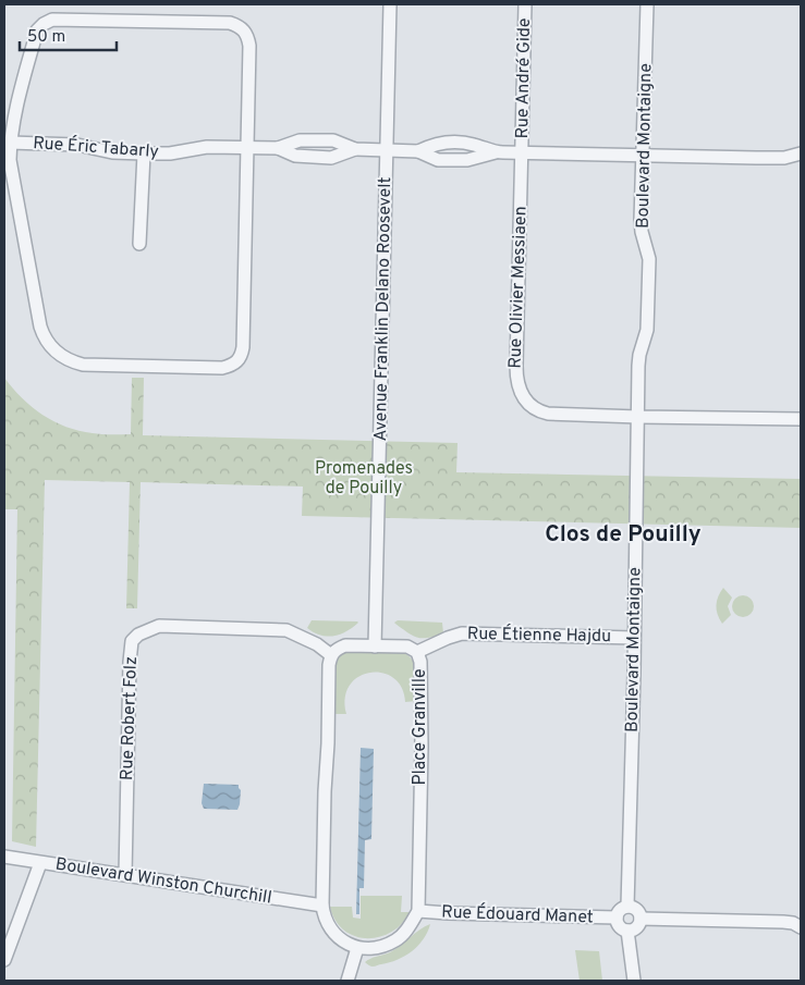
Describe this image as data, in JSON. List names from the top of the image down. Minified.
{"streets":{"street":["Rue André Gide","Boulevard Montaigne","Rue Éric Tabarly","Rue Olivier Messiaen","Avenue Franklin Delano Roosevelt","Rue Étienne Hajdu","Rue Robert Folz","Place Granville","Boulevard Winston Churchill","Rue Édouard Manet"]},"crossings":[["Rue André Gide","Rue Éric Tabarly"],["Rue André Gide","Rue Olivier Messiaen"],["Boulevard Montaigne","Rue Olivier Messiaen"],["Boulevard Montaigne","Rue Étienne Hajdu"],["Boulevard Montaigne","Rue Édouard Manet"],["Rue Éric Tabarly","Rue Olivier Messiaen"],["Rue Éric Tabarly","Avenue Franklin Delano Roosevelt"],["Avenue Franklin Delano Roosevelt","Place Granville"],["Rue Étienne Hajdu","Place Granville"],["Rue Robert Folz","Place Granville"],["Rue Robert Folz","Boulevard Winston Churchill"],["Place Granville","Rue Édouard Manet"]],"districts":["Clos de Pouilly"],"parks":["Promenades de Pouilly"],"scale_bar":"50 m"}
